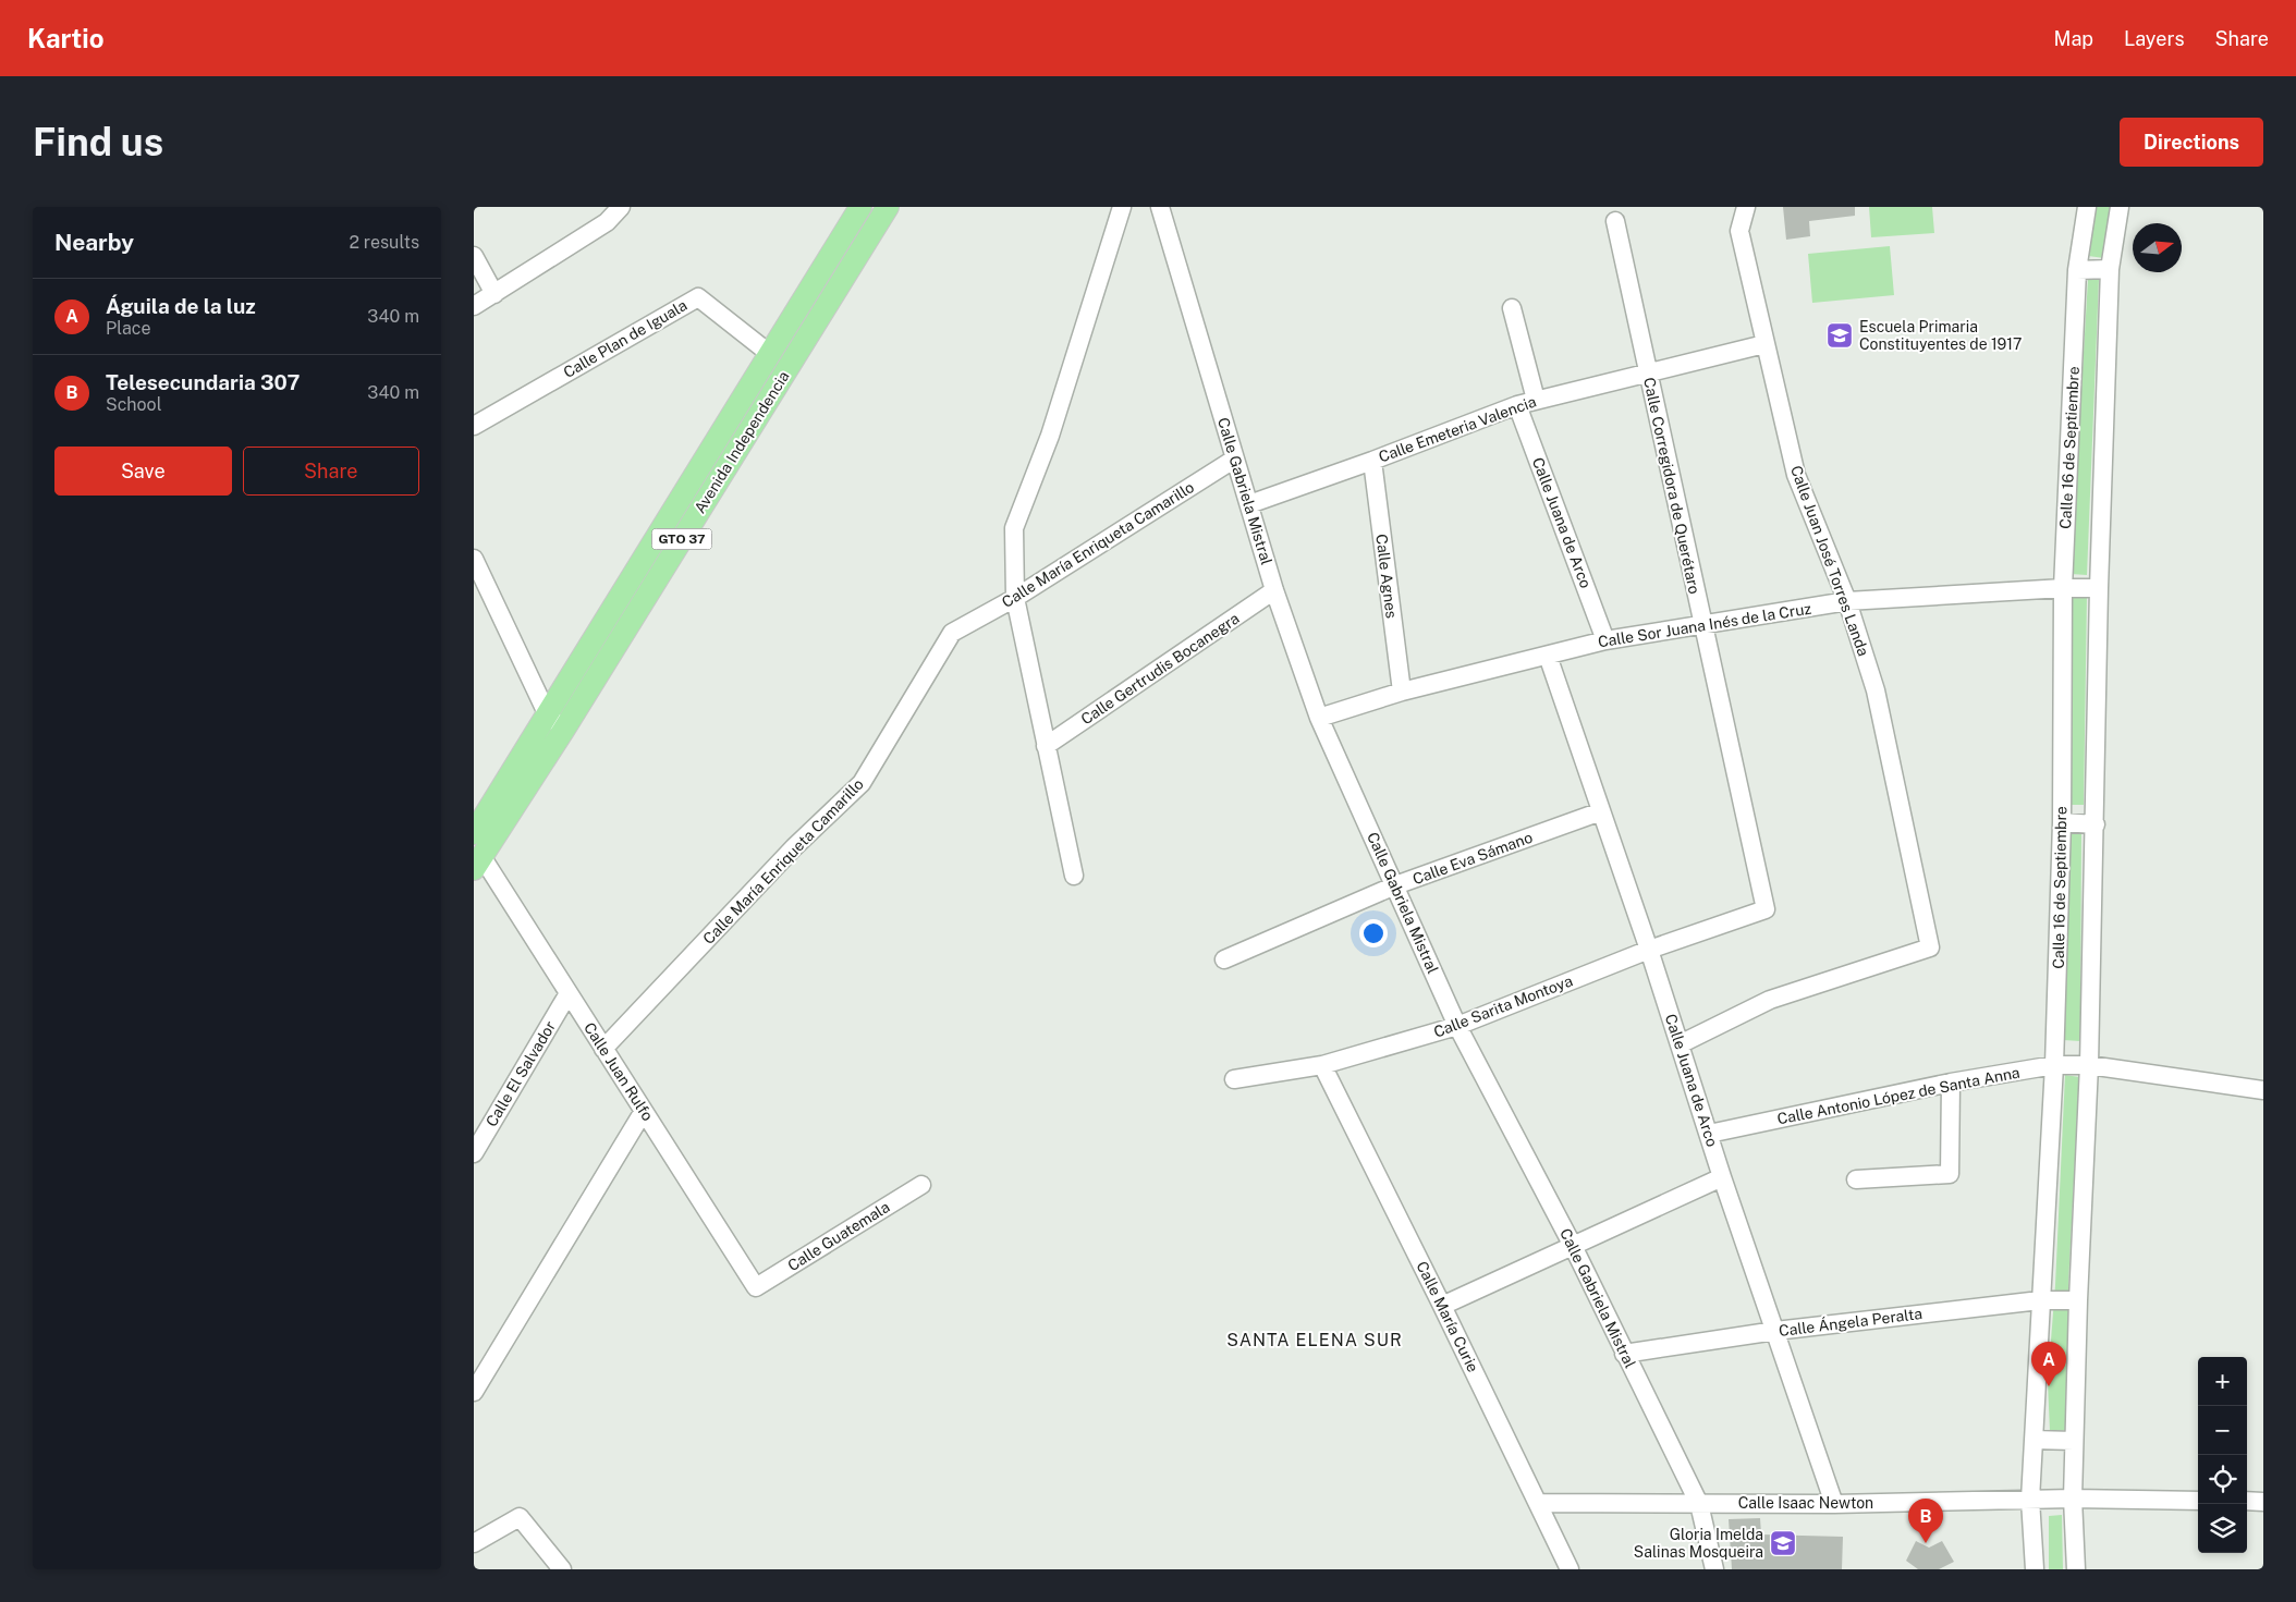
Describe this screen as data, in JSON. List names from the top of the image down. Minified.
{"streets":{"main road":["Avenida Independencia","GTO 37"],"street":["Calle Plan de Iguala","Calle Emeteria Valencia","Calle 16 de Septiembre","Calle Corregidora de Querétaro","Calle Gabriela Mistral","Calle Juana de Arco","Calle María Enriqueta Camarillo","Calle Juan José Torres Landa","Calle Agnes","Calle Sor Juana Inés de la Cruz","Calle Gertrudis Bocanegra","Calle Eva Sámano","Calle Sarita Montoya","Calle Juan Rulfo","Calle El Salvador","Calle Antonio López de Santa Anna","Calle Guatemala","Calle María Curie","Calle Ángela Peralta","Calle Isaac Newton"]},"crossings":[["Calle Plan de Iguala","Avenida Independencia"],["Calle Emeteria Valencia","Calle Corregidora de Querétaro"],["Calle Emeteria Valencia","Calle Gabriela Mistral"],["Calle Emeteria Valencia","Calle Juana de Arco"],["Calle Emeteria Valencia","Calle Juan José Torres Landa"],["Calle Emeteria Valencia","Calle Agnes"],["Avenida Independencia","Calle Juan Rulfo"],["Calle 16 de Septiembre","Calle Sor Juana Inés de la Cruz"],["Calle 16 de Septiembre","Calle Antonio López de Santa Anna"],["Calle 16 de Septiembre","Calle Ángela Peralta"],["Calle 16 de Septiembre","Calle Isaac Newton"],["Calle Corregidora de Querétaro","Calle Sor Juana Inés de la Cruz"],["Calle Corregidora de Querétaro","Calle Sarita Montoya"],["Calle Gabriela Mistral","Calle María Enriqueta Camarillo"],["Calle Gabriela Mistral","Calle Sor Juana Inés de la Cruz"],["Calle Gabriela Mistral","Calle Gertrudis Bocanegra"],["Calle Gabriela Mistral","Calle Eva Sámano"],["Calle Gabriela Mistral","Calle Sarita Montoya"],["Calle Gabriela Mistral","Calle Ángela Peralta"],["Calle Gabriela Mistral","Calle Isaac Newton"],["Calle Juana de Arco","Calle Juan José Torres Landa"],["Calle Juana de Arco","Calle Sor Juana Inés de la Cruz"],["Calle Juana de Arco","Calle Eva Sámano"],["Calle Juana de Arco","Calle Sarita Montoya"],["Calle Juana de Arco","Calle Antonio López de Santa Anna"],["Calle Juana de Arco","Calle Ángela Peralta"],["Calle Juana de Arco","Calle Isaac Newton"],["Calle María Enriqueta Camarillo","Calle Juan Rulfo"],["Calle Juan José Torres Landa","Calle Sor Juana Inés de la Cruz"],["Calle Agnes","Calle Sor Juana Inés de la Cruz"],["Calle Sarita Montoya","Calle María Curie"],["Calle Juan Rulfo","Calle El Salvador"],["Calle Juan Rulfo","Calle Guatemala"],["Calle María Curie","Calle Isaac Newton"]],"districts":["SANTA ELENA SUR"],"places":{"school or university":["Escuela Primaria Constituyentes de 1917","Gloria Imelda Salinas Mosqueira"]},"north":"right","page":{"header":"Kartio","nav":["Map","Layers","Share"],"buttons":["Directions",["Save","Share"]],"title":"Find us","heading":["Nearby","2 results"],"list":[{"mark":"A","name":"Águila de la luz","note":"Place","value":"340 m"},{"mark":"B","name":"Telesecundaria 307","note":"School","value":"340 m"}],"pins":["A","B"],"map_buttons":["+","−"]}}
